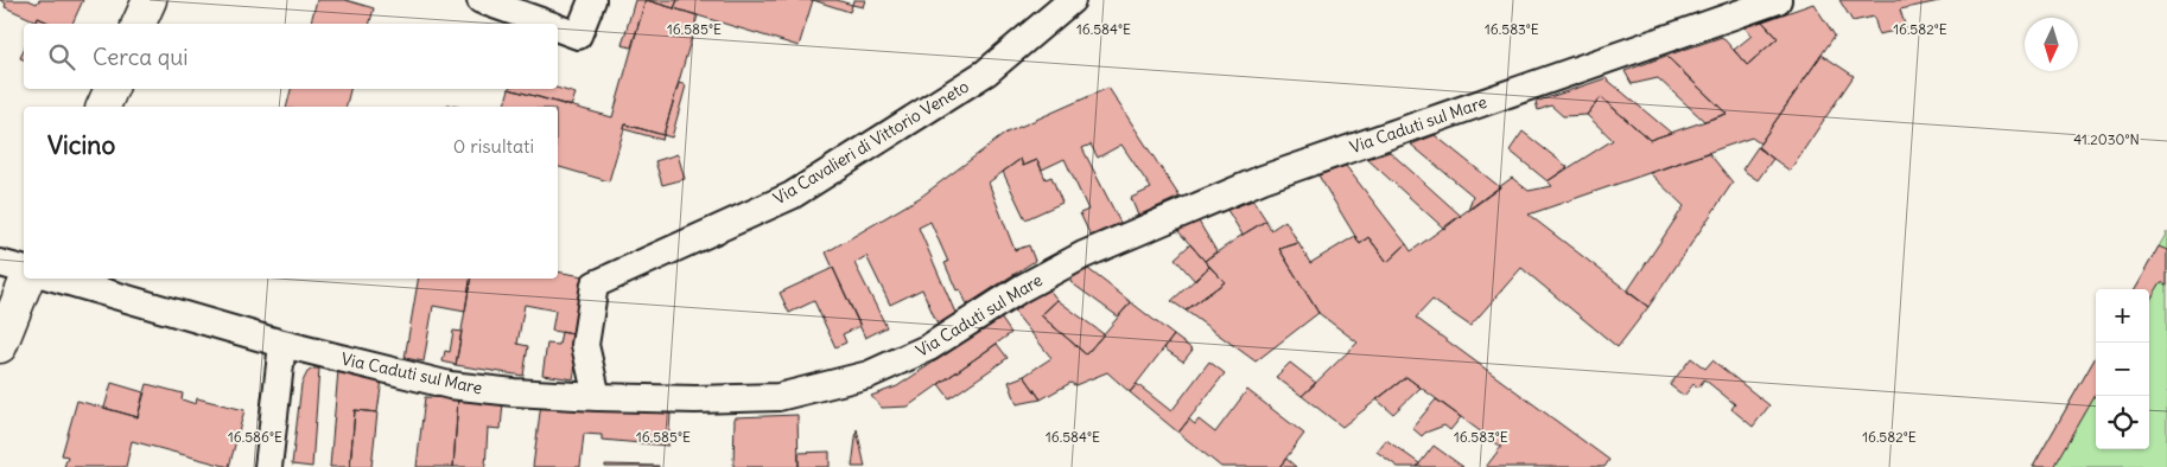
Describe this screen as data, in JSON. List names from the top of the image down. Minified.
{"streets":{"street":["Via Caduti sul Mare","Via Cavalieri di Vittorio Veneto"]},"crossings":[["Via Caduti sul Mare","Via Cavalieri di Vittorio Veneto"]],"north":"bottom","page":{"search":"Cerca qui","heading":["Vicino","0 risultati"],"map_buttons":["+","−"]},"coordinates":["16.585°E","16.584°E","16.583°E","16.582°E","41.2030°N","16.586°E"]}
